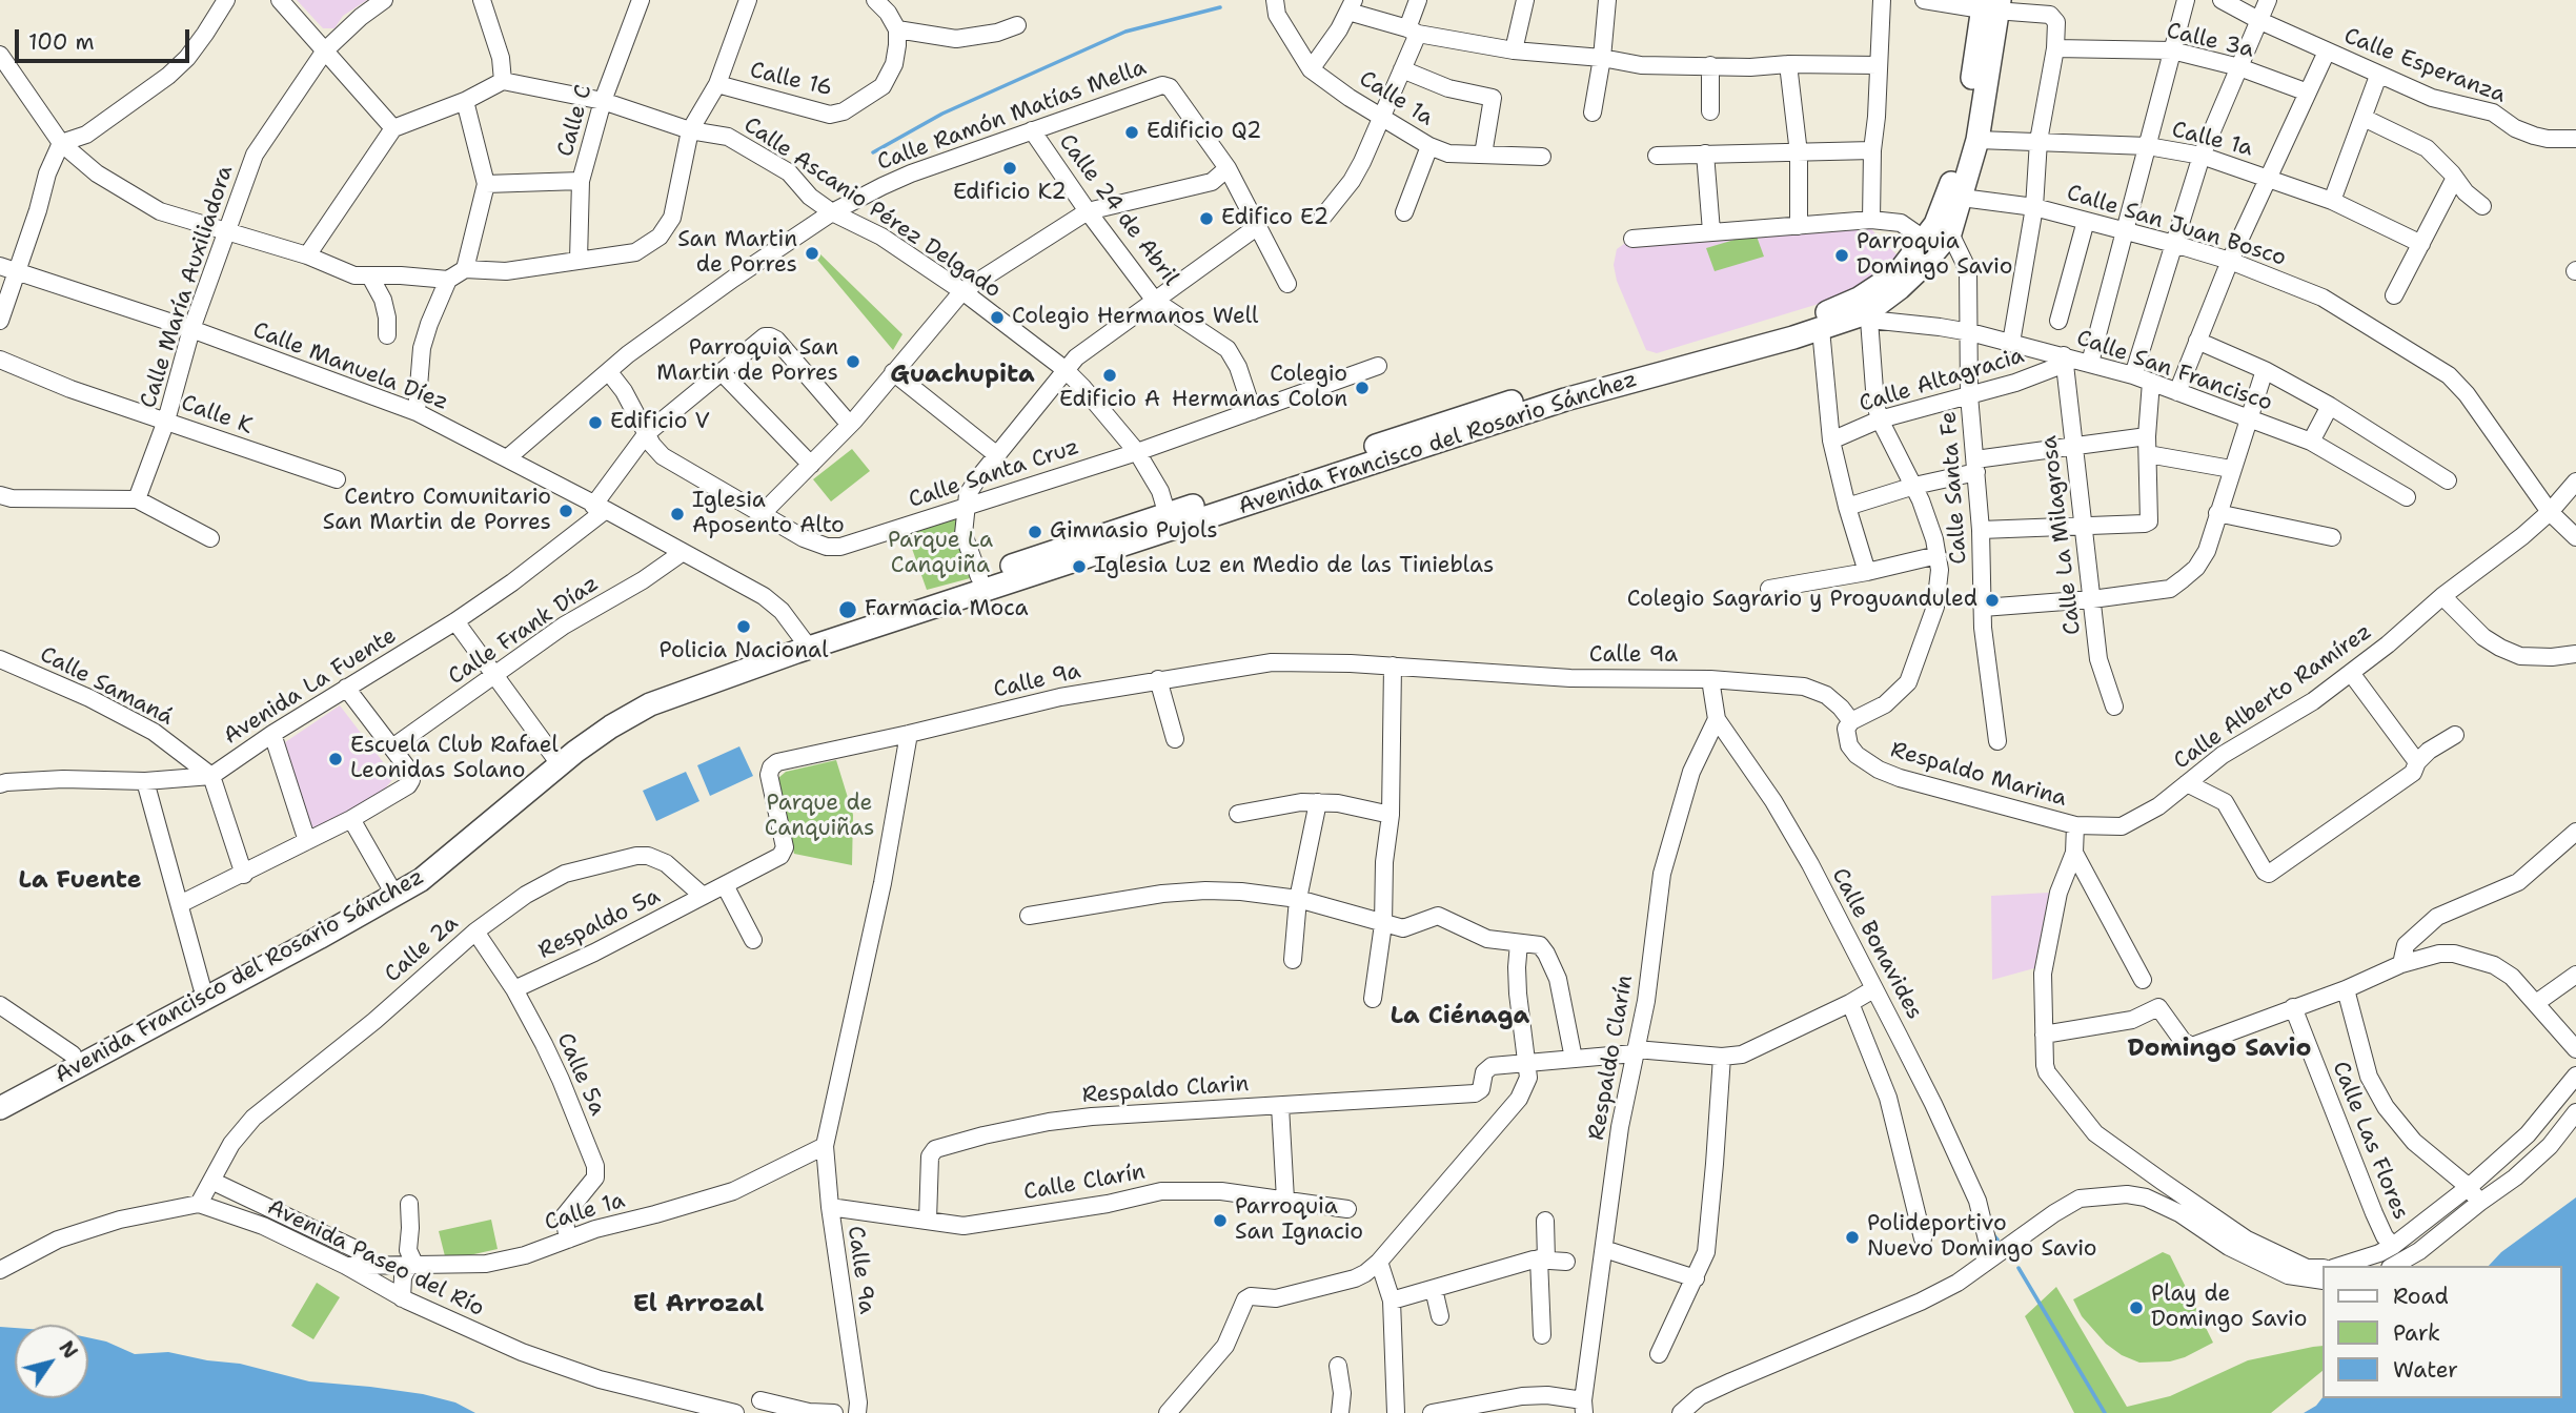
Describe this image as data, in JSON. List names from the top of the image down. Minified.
{"streets":{"main road":["Avenida Francisco del Rosario Sánchez"],"street":["Calle 3a","Calle Esperanza","Calle 16","Calle 1a","Calle Ramón Matías Mella","Calle C","Calle Ascanio Pérez Delgado","Calle 24 de Abril","Calle San Juan Bosco","Calle María Auxiliadora","Calle Manuela Díez","Calle San Francisco","Calle Altagracia","Calle K","Calle Santa Cruz","Calle Santa Fe","Calle La Milagrosa","Calle Frank Díaz","Calle 9a","Calle Samaná","Avenida La Fuente","Calle Alberto Ramírez","Respaldo Marina","Respaldo 5a","Calle Bonavides","Calle 2a","Respaldo Clarín","Calle 5a","Respaldo Clarin","Calle Las Flores","Calle Clarín","Avenida Paseo del Río"]},"crossings":[["Calle 1a","Avenida Francisco del Rosario Sánchez"],["Calle 1a","Calle 9a"],["Calle 1a","Calle 5a"],["Calle 1a","Avenida Paseo del Río"],["Calle Ramón Matías Mella","Calle Ascanio Pérez Delgado"],["Calle Ramón Matías Mella","Calle 24 de Abril"],["Calle Ramón Matías Mella","Calle Manuela Díez"],["Calle Ramón Matías Mella","Calle Santa Cruz"],["Calle C","Calle Ascanio Pérez Delgado"],["Calle Ascanio Pérez Delgado","Avenida Francisco del Rosario Sánchez"],["Calle Ascanio Pérez Delgado","Calle Santa Cruz"],["Calle 24 de Abril","Calle Santa Cruz"],["Calle San Juan Bosco","Avenida Francisco del Rosario Sánchez"],["Calle San Juan Bosco","Calle Alberto Ramírez"],["Calle María Auxiliadora","Calle Manuela Díez"],["Calle María Auxiliadora","Calle K"],["Calle Manuela Díez","Avenida Francisco del Rosario Sánchez"],["Calle Manuela Díez","Calle Frank Díaz"],["Calle Manuela Díez","Avenida La Fuente"],["Calle San Francisco","Calle Altagracia"],["Calle San Francisco","Avenida Francisco del Rosario Sánchez"],["Calle San Francisco","Calle Santa Fe"],["Calle San Francisco","Calle La Milagrosa"],["Calle Altagracia","Calle Santa Fe"],["Calle Altagracia","Calle La Milagrosa"],["Avenida Francisco del Rosario Sánchez","Calle Santa Fe"],["Calle Santa Cruz","Avenida La Fuente"],["Calle 9a","Respaldo Marina"],["Calle 9a","Respaldo 5a"],["Calle 9a","Calle Bonavides"],["Calle 9a","Calle Clarín"],["Calle Samaná","Avenida La Fuente"],["Calle Alberto Ramírez","Respaldo Marina"],["Respaldo 5a","Calle 2a"],["Respaldo 5a","Calle 5a"],["Calle Bonavides","Respaldo Clarín"],["Calle 2a","Calle 5a"],["Calle 2a","Avenida Paseo del Río"],["Respaldo Clarin","Calle Clarín"]],"districts":["Guachupita","La Fuente","La Ciénaga","Domingo Savio","El Arrozal"],"parks":["Parque La Canquiña","Parque de Canquiñas"],"places":["Edificio Q2","Edificio K2","Edifico E2","San Martin de Porres","Parroquia Domingo Savio","Colegio Hermanos Well","Parroquia San Martin de Porres","Edificio A","Colegio Hermanas Colon","Edificio V","Centro Comunitario San Martin de Porres","Iglesia Aposento Alto","Gimnasio Pujols","Iglesia Luz en Medio de las Tinieblas","Colegio Sagrario y Proguanduled","Farmacia Moca","Policia Nacional","Escuela Club Rafael Leonidas Solano","Parroquia San Ignacio","Polideportivo Nuevo Domingo Savio","Play de Domingo Savio"],"legend":["Road","Park","Water"],"scale_bar":"100 m","north":"top right"}
